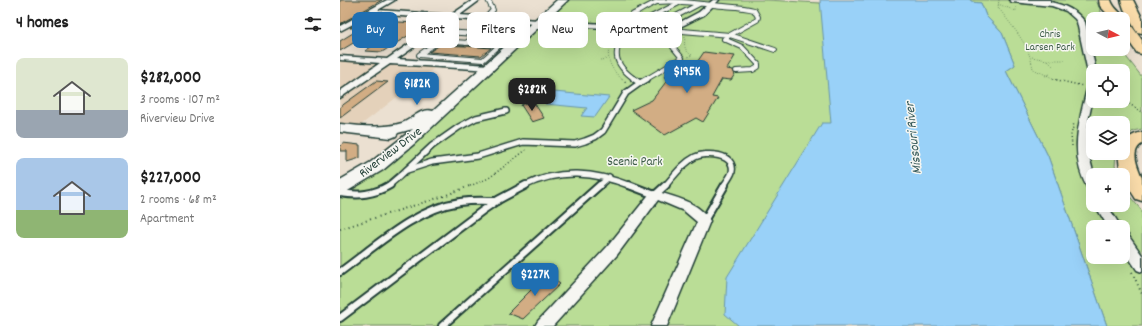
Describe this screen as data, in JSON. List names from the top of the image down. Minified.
{"streets":{"main road":["Riverview Drive"]},"water":["Missouri River"],"parks":["Chris Larsen Park","Scenic Park"],"north":"right","page":{"heading":"4 homes","map_buttons":["+","−"],"chip":["Buy","Rent","Filters","New","Apartment"],"list":[{"name":"$282,000","note":"3 rooms · 107 m² · Riverview Drive"},{"name":"$227,000","note":"2 rooms · 68 m² · Apartment"}],"price":["$195K","$182K","$282K","$227K"]}}
